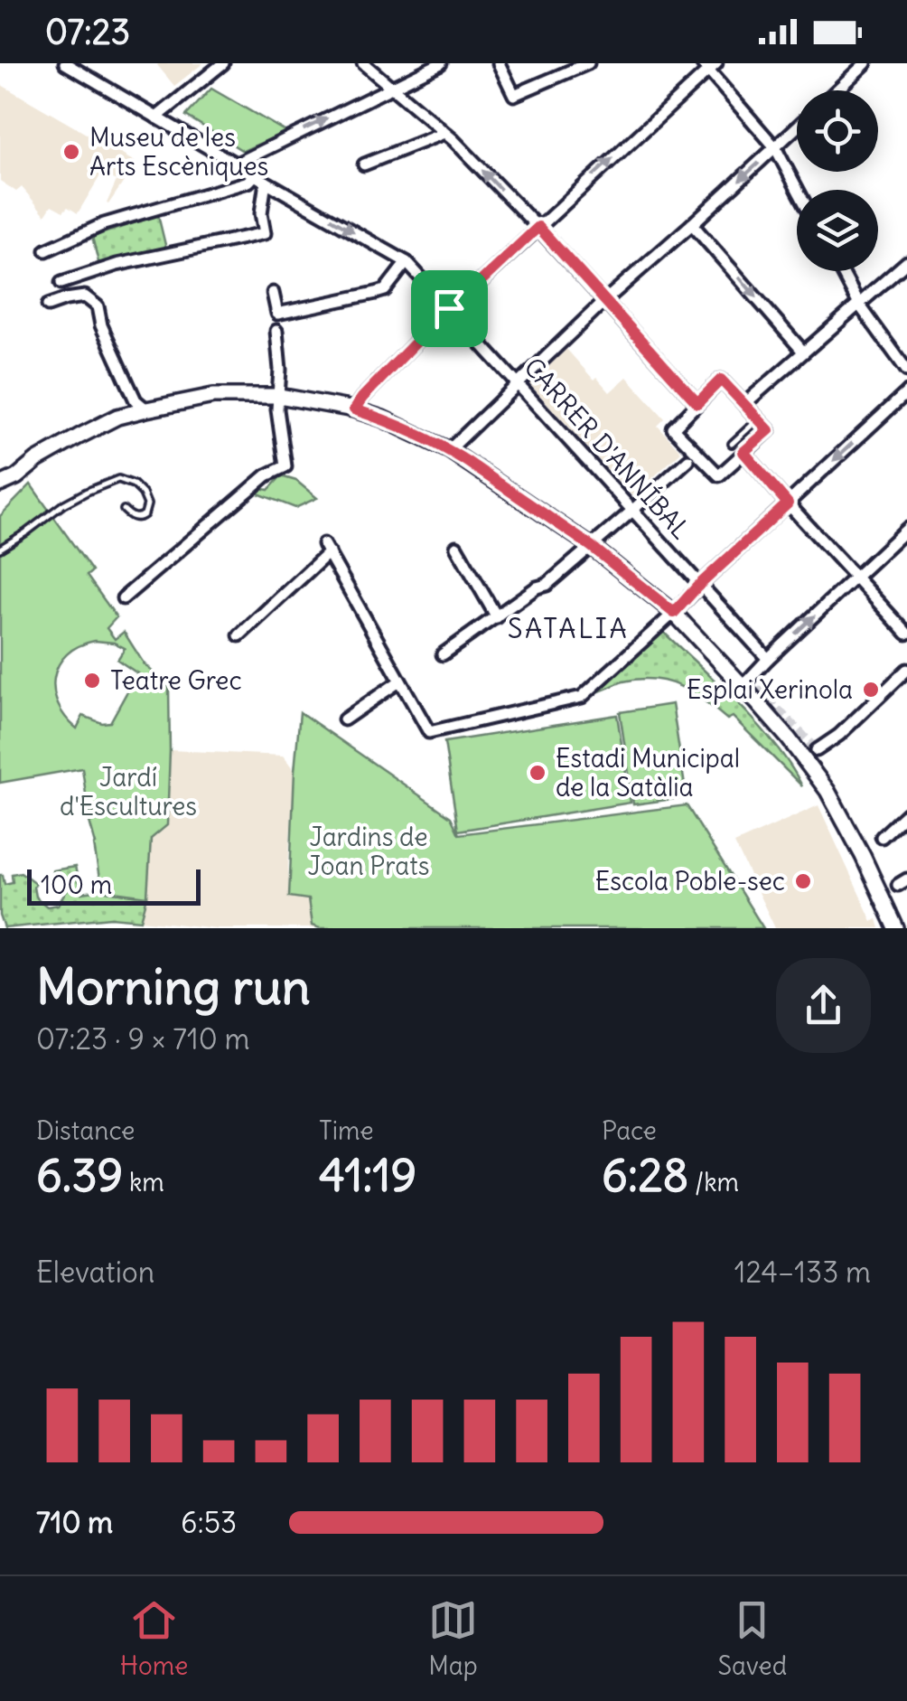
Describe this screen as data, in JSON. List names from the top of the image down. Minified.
{"streets":{"street":["CARRER D'ANNÍBAL"]},"districts":["SATALIA"],"parks":["Jardí d'Escultures","Jardins de Joan Prats"],"places":["Museu de les Arts Escèniques","Teatre Grec","Esplai Xerinola","Estadi Municipal de la Satàlia","Escola Poble-sec"],"scale_bar":"100 m","page":{"status":"07:23","scale":"100 m","heading":["Morning run","07:23 · 9 × 710 m"],"stats":[["Distance","6.39 km"],["Time","41:19"],["Pace","6:28 /km"]],"chart":["Elevation","124–133 m"],"list":[{"name":"710 m","note":"6:53"}],"tabs":["Home","Map","Saved"]}}
